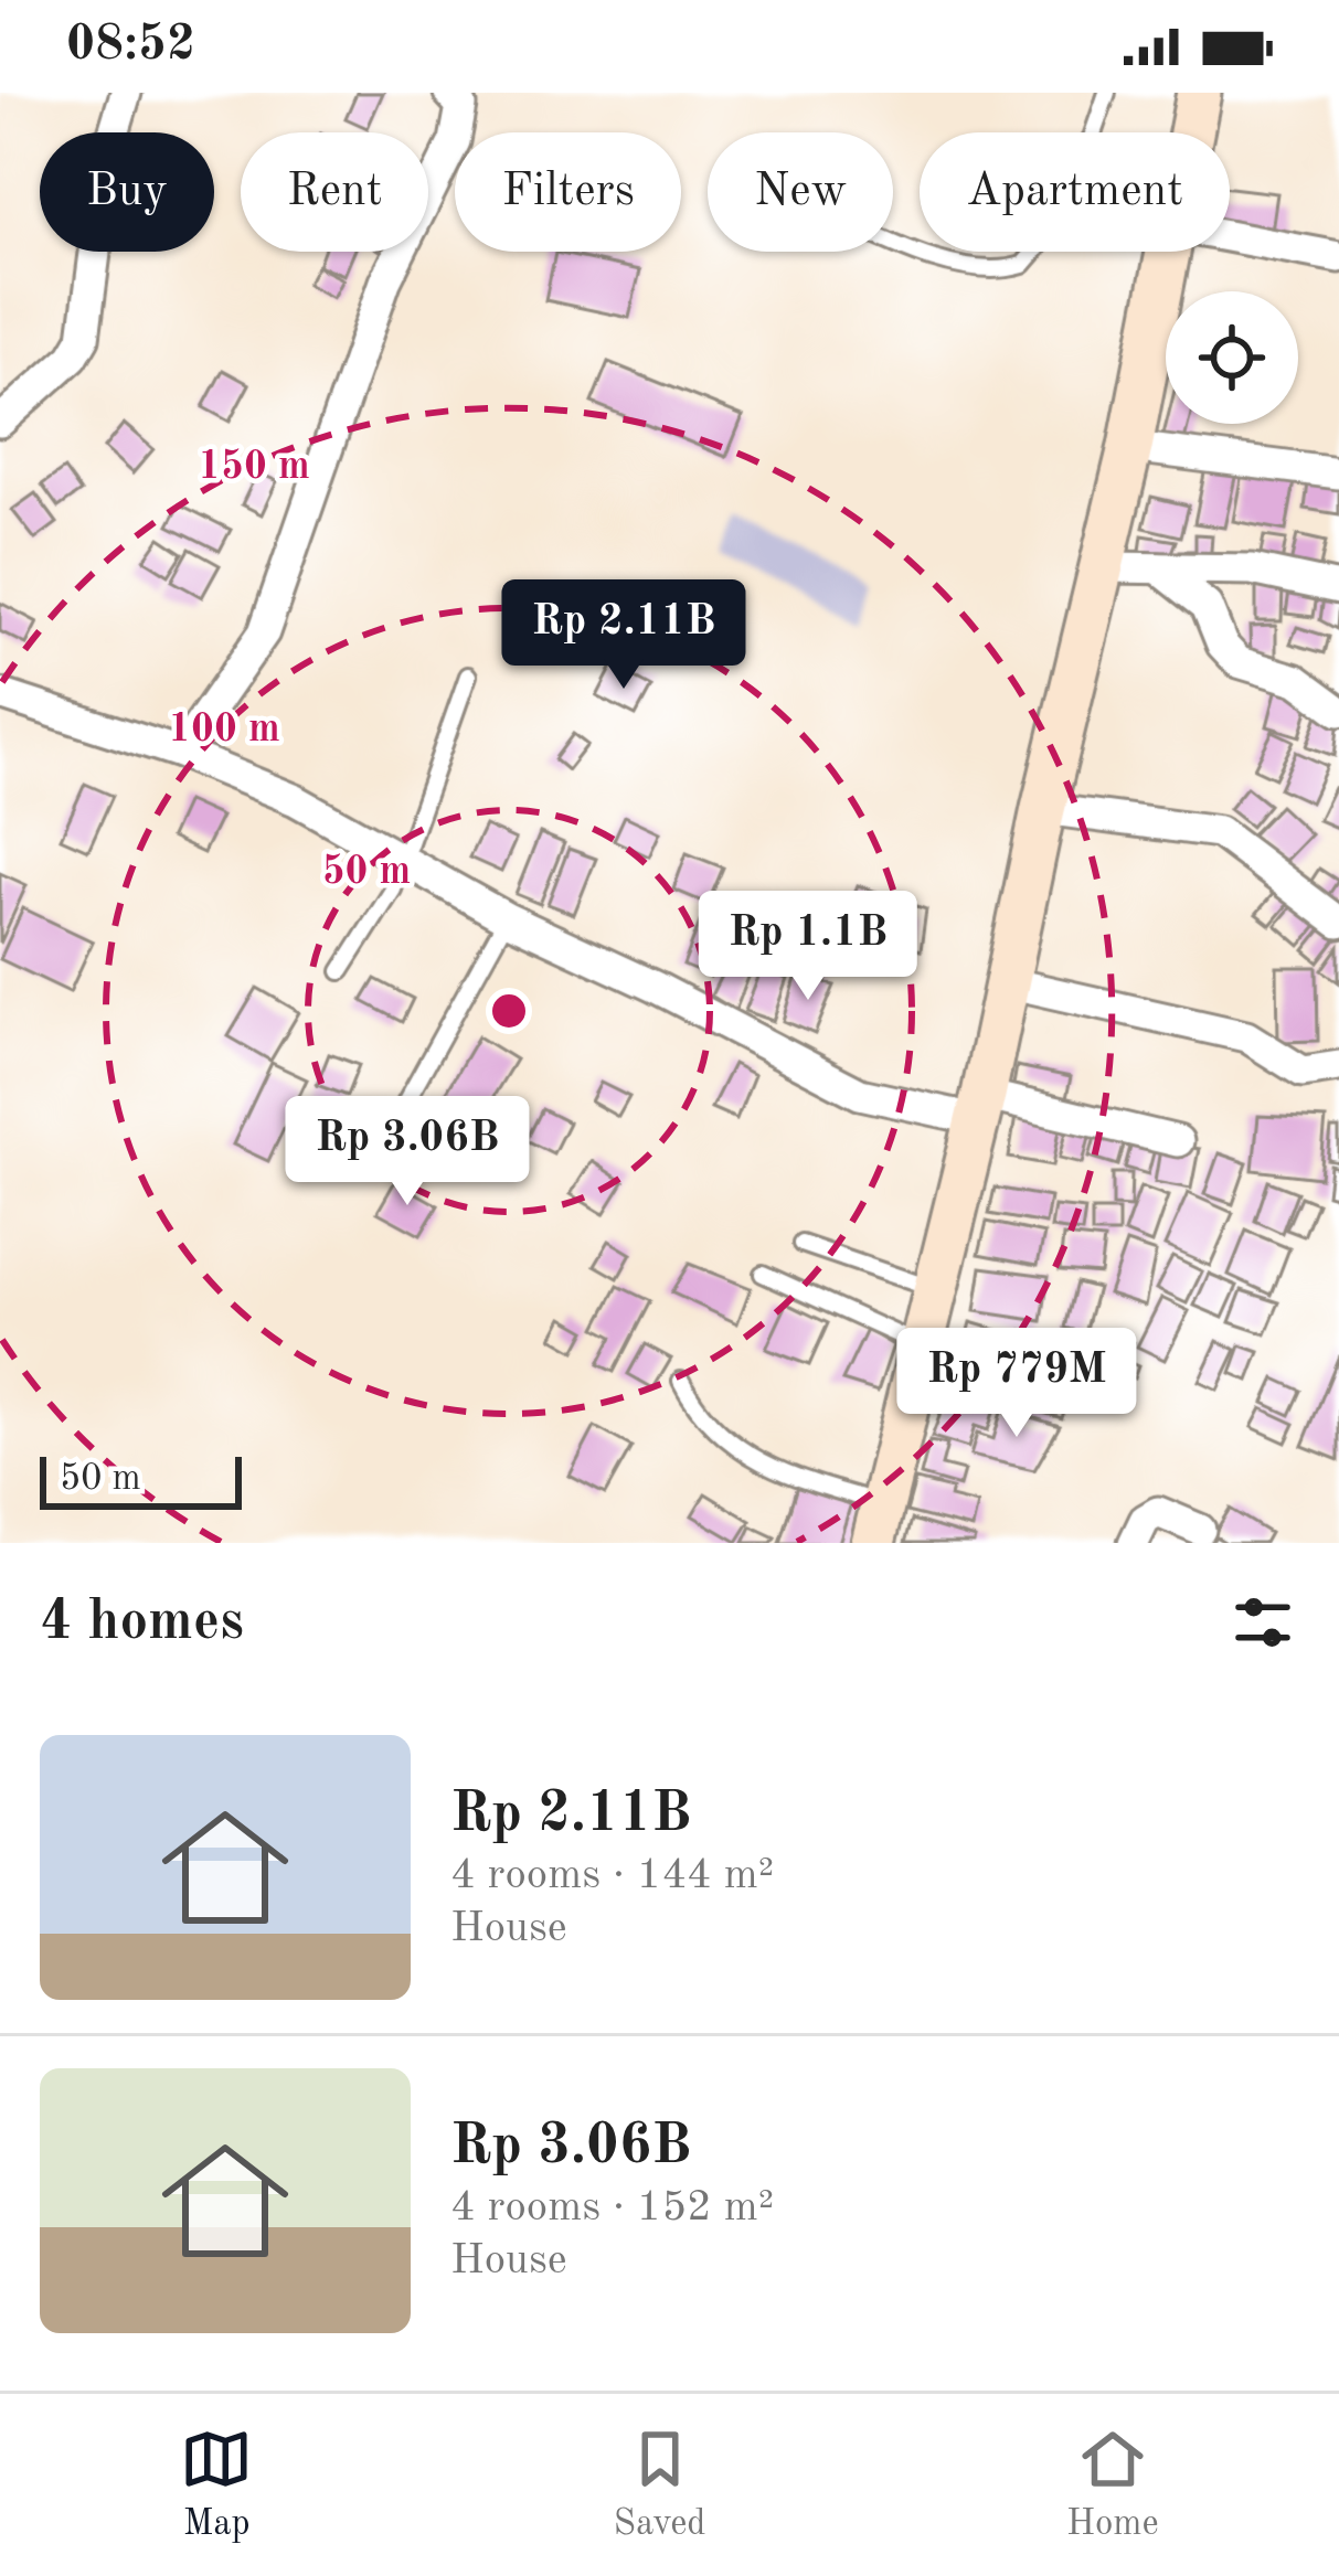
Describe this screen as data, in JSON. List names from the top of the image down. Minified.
{"scale_bar":"50 m","page":{"status":"08:52","chip":["Buy","Rent","Filters","New","Apartment"],"price":["Rp 2.11B","Rp 1.1B","Rp 3.06B","Rp 779M"],"scale":"50 m","heading":"4 homes","list":[{"name":"Rp 2.11B","note":"4 rooms · 144 m² · House"},{"name":"Rp 3.06B","note":"4 rooms · 152 m² · House"}],"tabs":["Map","Saved","Home"]},"rings":["150 m","100 m","50 m"]}
